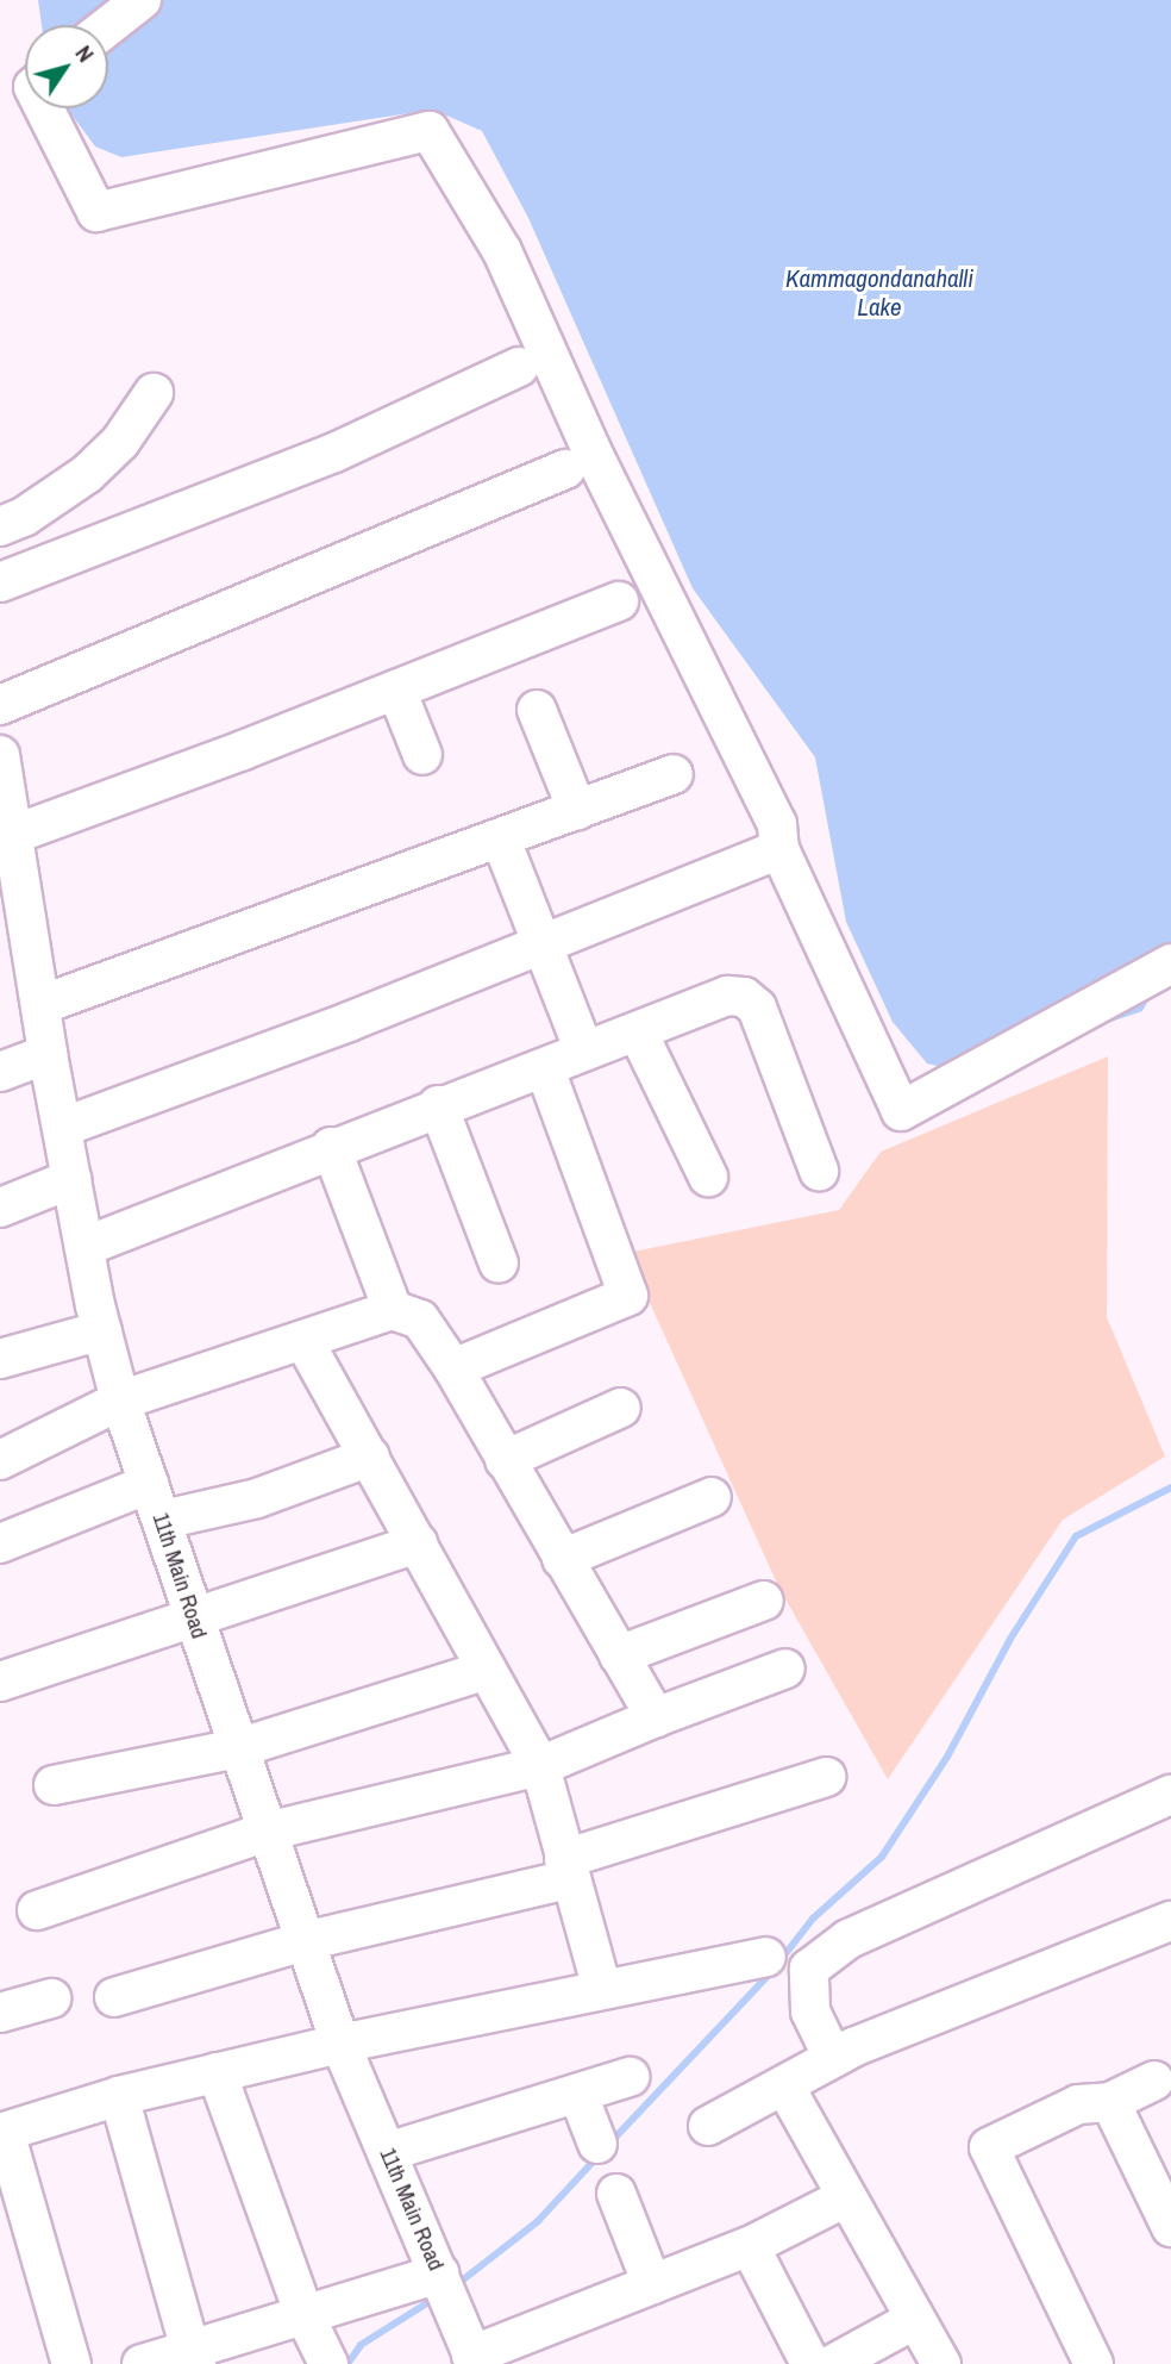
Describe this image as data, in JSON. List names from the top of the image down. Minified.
{"streets":{"street":["11th Main Road"]},"water":["Kammagondanahalli Lake"],"north":"top right"}
